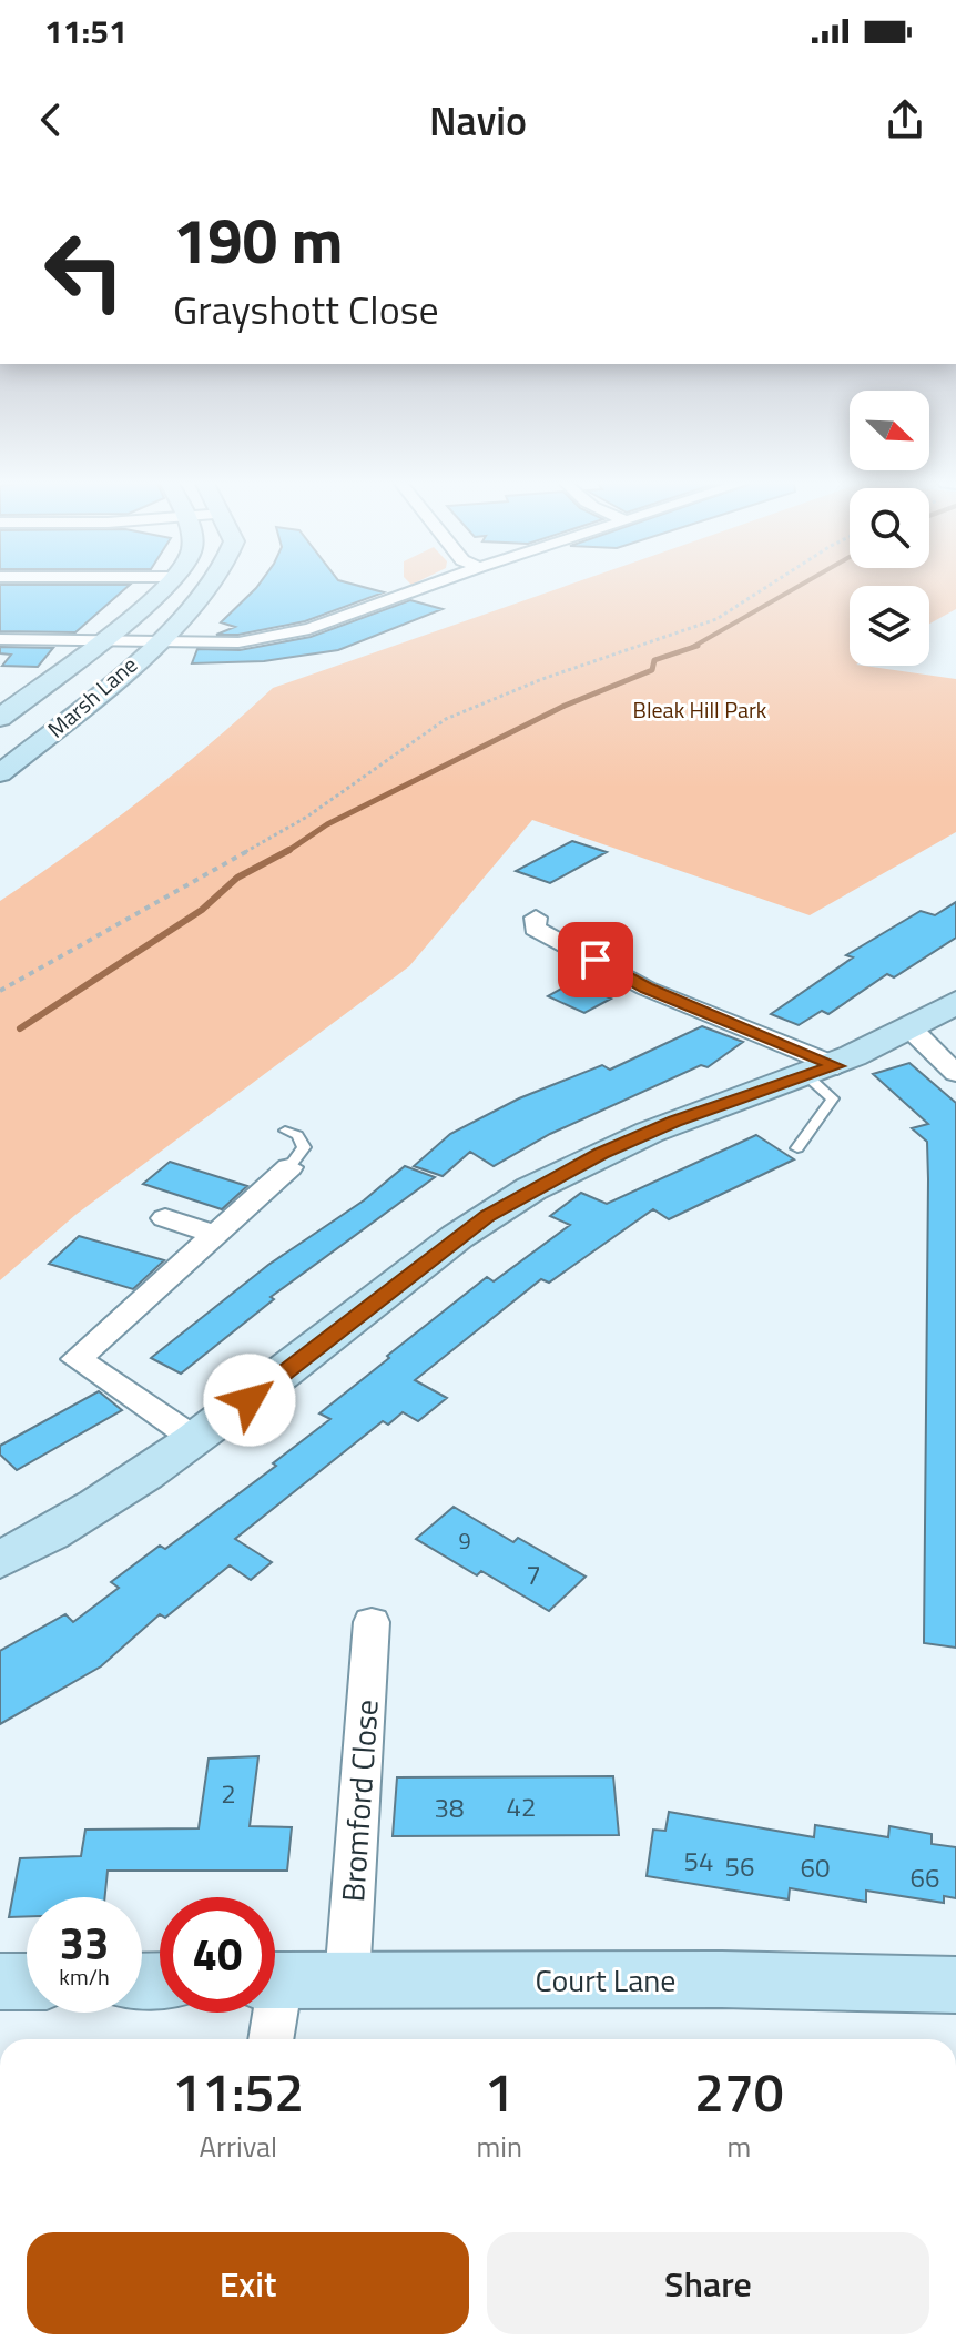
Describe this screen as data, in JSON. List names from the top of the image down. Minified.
{"streets":{"main road":["Marsh Lane","Court Lane"],"street":["Bromford Close"]},"crossings":[["Bromford Close","Court Lane"]],"parks":["Bleak Hill Park"],"house_numbers":["9","7","2","42","38","54","56","60","66"],"north":"bottom right","page":{"status":"11:51","header":"Navio","turn":["190 m","Grayshott Close"],"speed":"33 km/h","limit":"40","eta":["11:52","Arrival","1","min","270","m"],"buttons":["Exit","Share"]}}
